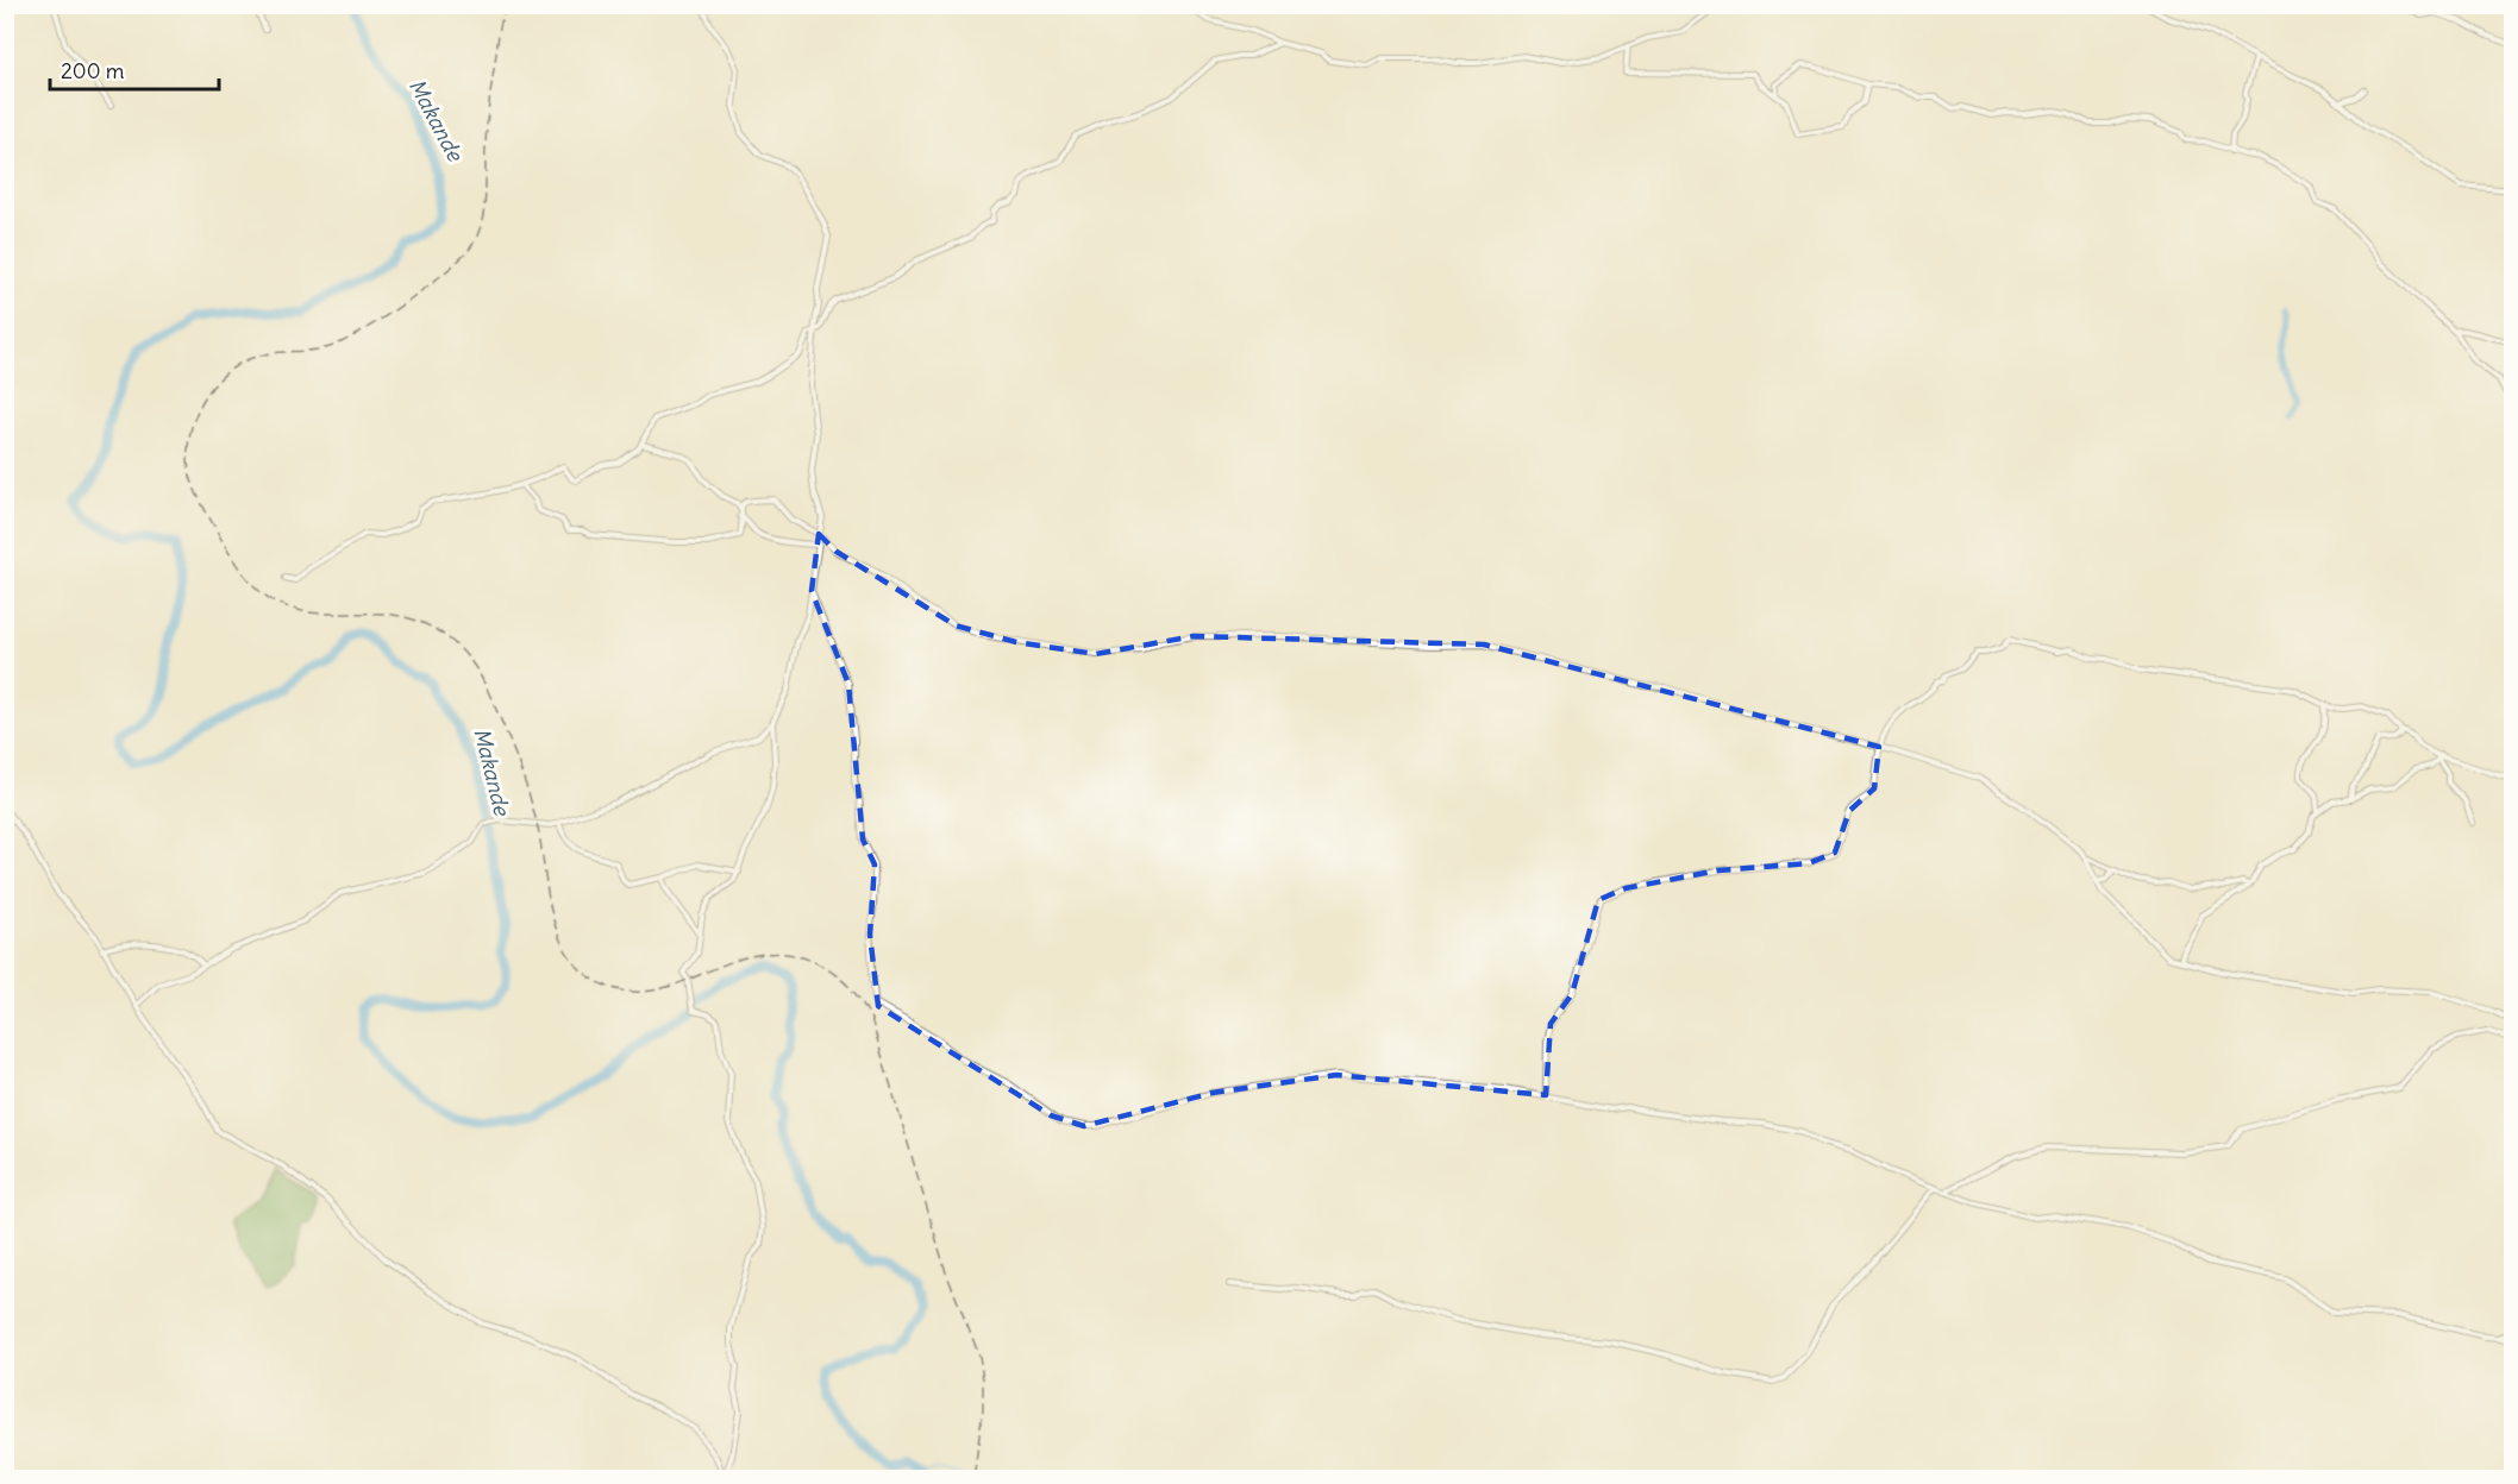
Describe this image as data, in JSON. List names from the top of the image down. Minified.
{"water":["Makande"],"scale_bar":"200 m"}
